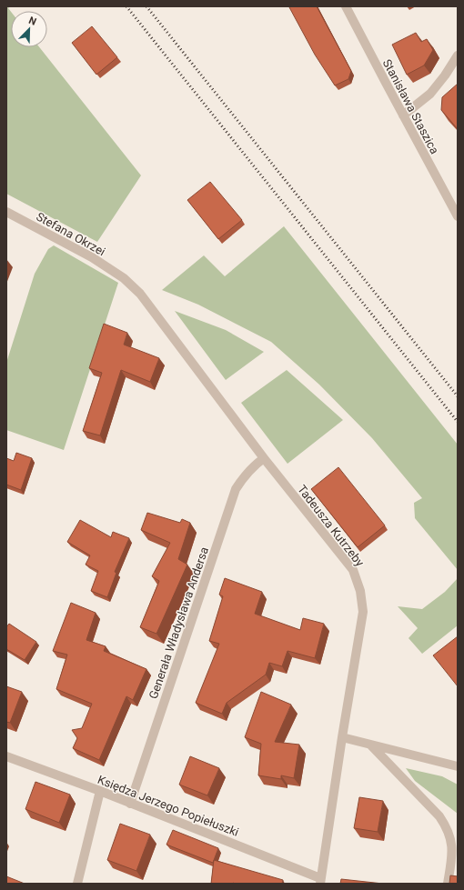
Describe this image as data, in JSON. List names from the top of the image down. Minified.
{"streets":{"street":["Stanisława Staszica","Stefana Okrzei","Tadeusza Kutrzeby","Generała Władysława Andersa","Księdza Jerzego Popiełuszki"]},"crossings":[["Stefana Okrzei","Tadeusza Kutrzeby"],["Tadeusza Kutrzeby","Generała Władysława Andersa"],["Tadeusza Kutrzeby","Księdza Jerzego Popiełuszki"],["Generała Władysława Andersa","Księdza Jerzego Popiełuszki"]],"north":"top right"}
